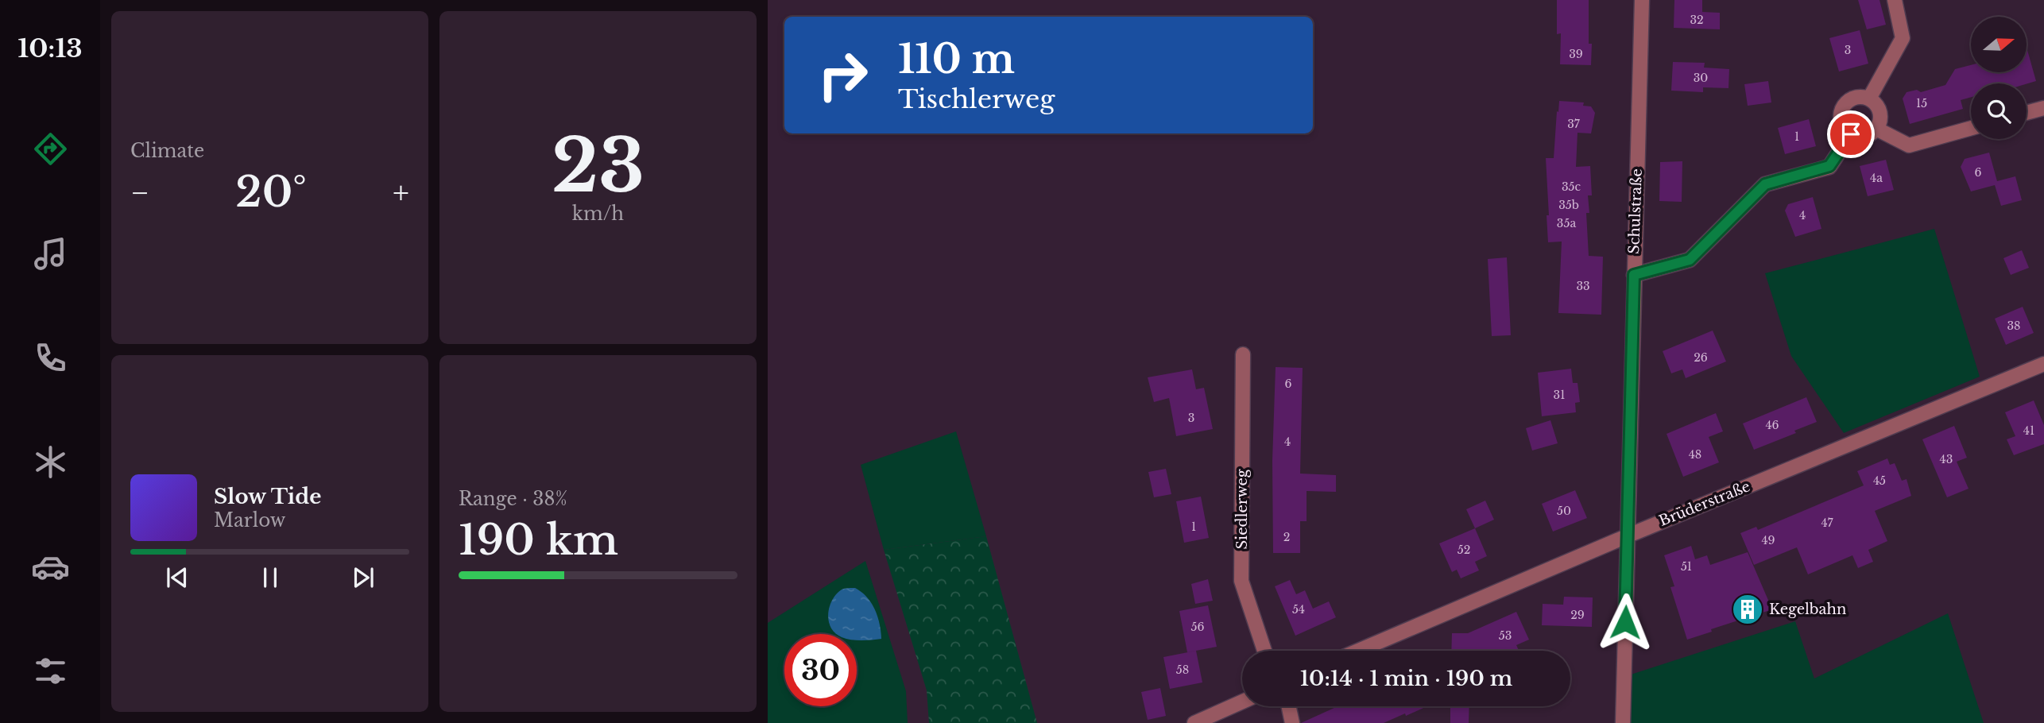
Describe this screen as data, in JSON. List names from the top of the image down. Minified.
{"streets":{"street":["Schulstraße","Brüderstraße","Siedlerweg"]},"crossings":[["Schulstraße","Brüderstraße"]],"places":{"building":["Kegelbahn"]},"house_numbers":["32","3","39","30","15","37","1","6","4a","35c","35b","4","35a","33","38","26","6","31","3","46","41","4","48","43","45","50","47","1","2","49","52","51","54","29","56","53","58"],"north":"right","page":{"tabs":"10:13","tile":["Climate",["23","km/h"],["Range · 38%","190 km"]],"turn":["110 m","Tischlerweg"],"heat":["−","20°","+"],"song":["Slow Tide","Marlow"],"limit":"30","trip":"10:14 · 1 min · 190 m"}}
